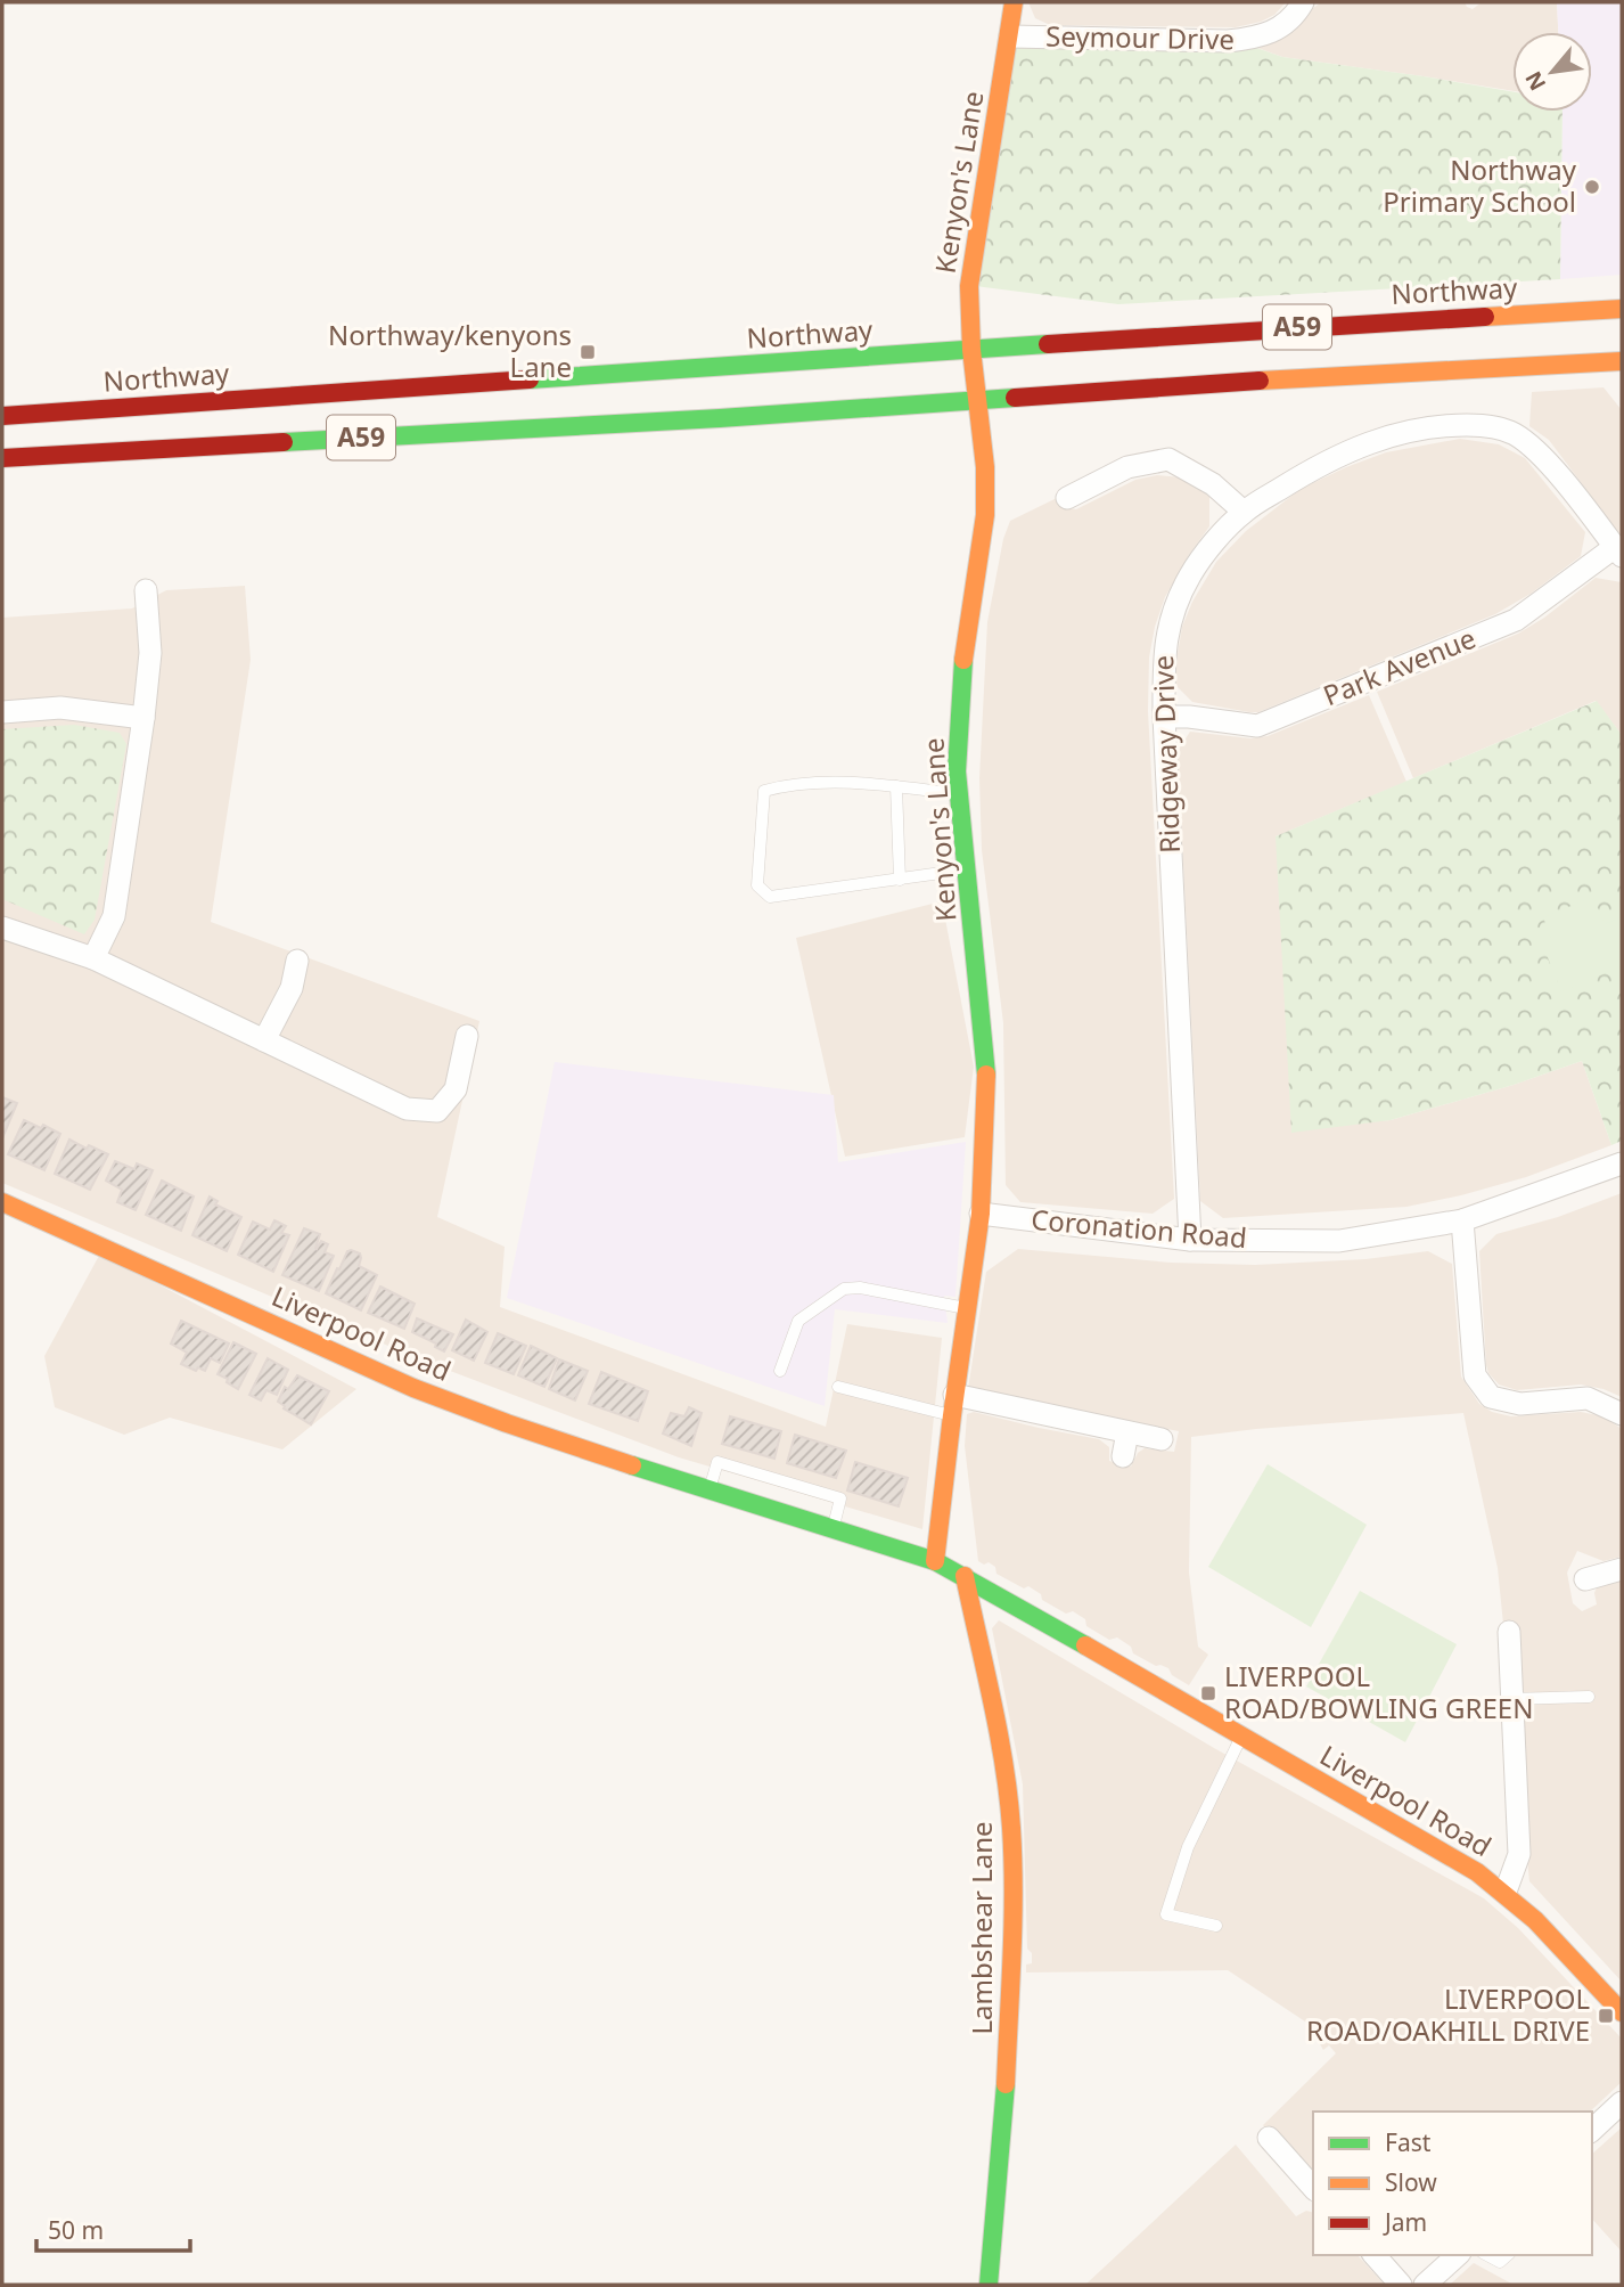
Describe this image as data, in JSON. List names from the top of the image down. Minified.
{"streets":{"main road":["Kenyon's Lane","Northway","A59","Liverpool Road","Lambshear Lane"],"street":["Seymour Drive","Park Avenue","Ridgeway Drive","Coronation Road"]},"crossings":[["Seymour Drive","Kenyon's Lane"],["Kenyon's Lane","Northway"],["Kenyon's Lane","A59"],["Kenyon's Lane","Coronation Road"],["Kenyon's Lane","Liverpool Road"],["Park Avenue","Ridgeway Drive"],["Ridgeway Drive","Coronation Road"],["Liverpool Road","Lambshear Lane"]],"places":{"other":["Northway Primary School"],"transit":["Northway/kenyons Lane","LIVERPOOL ROAD/BOWLING GREEN","LIVERPOOL ROAD/OAKHILL DRIVE"]},"legend":["Fast","Slow","Jam"],"scale_bar":"50 m","north":"bottom left"}
